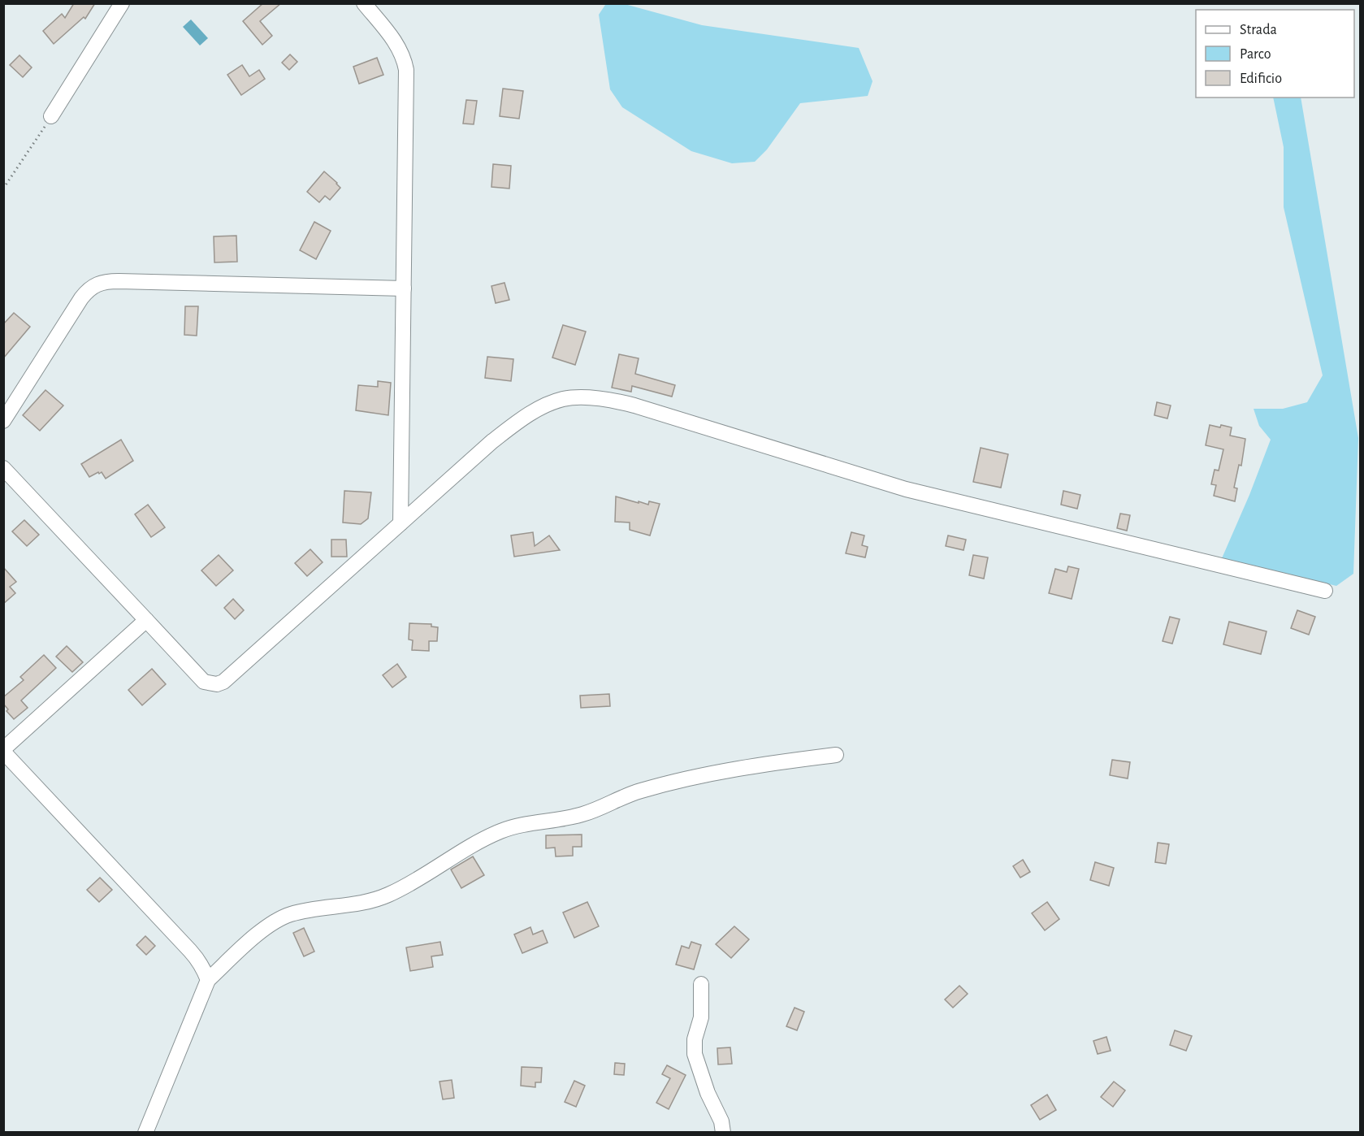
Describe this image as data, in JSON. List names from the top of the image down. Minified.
{"legend":["Strada","Parco","Edificio"]}
